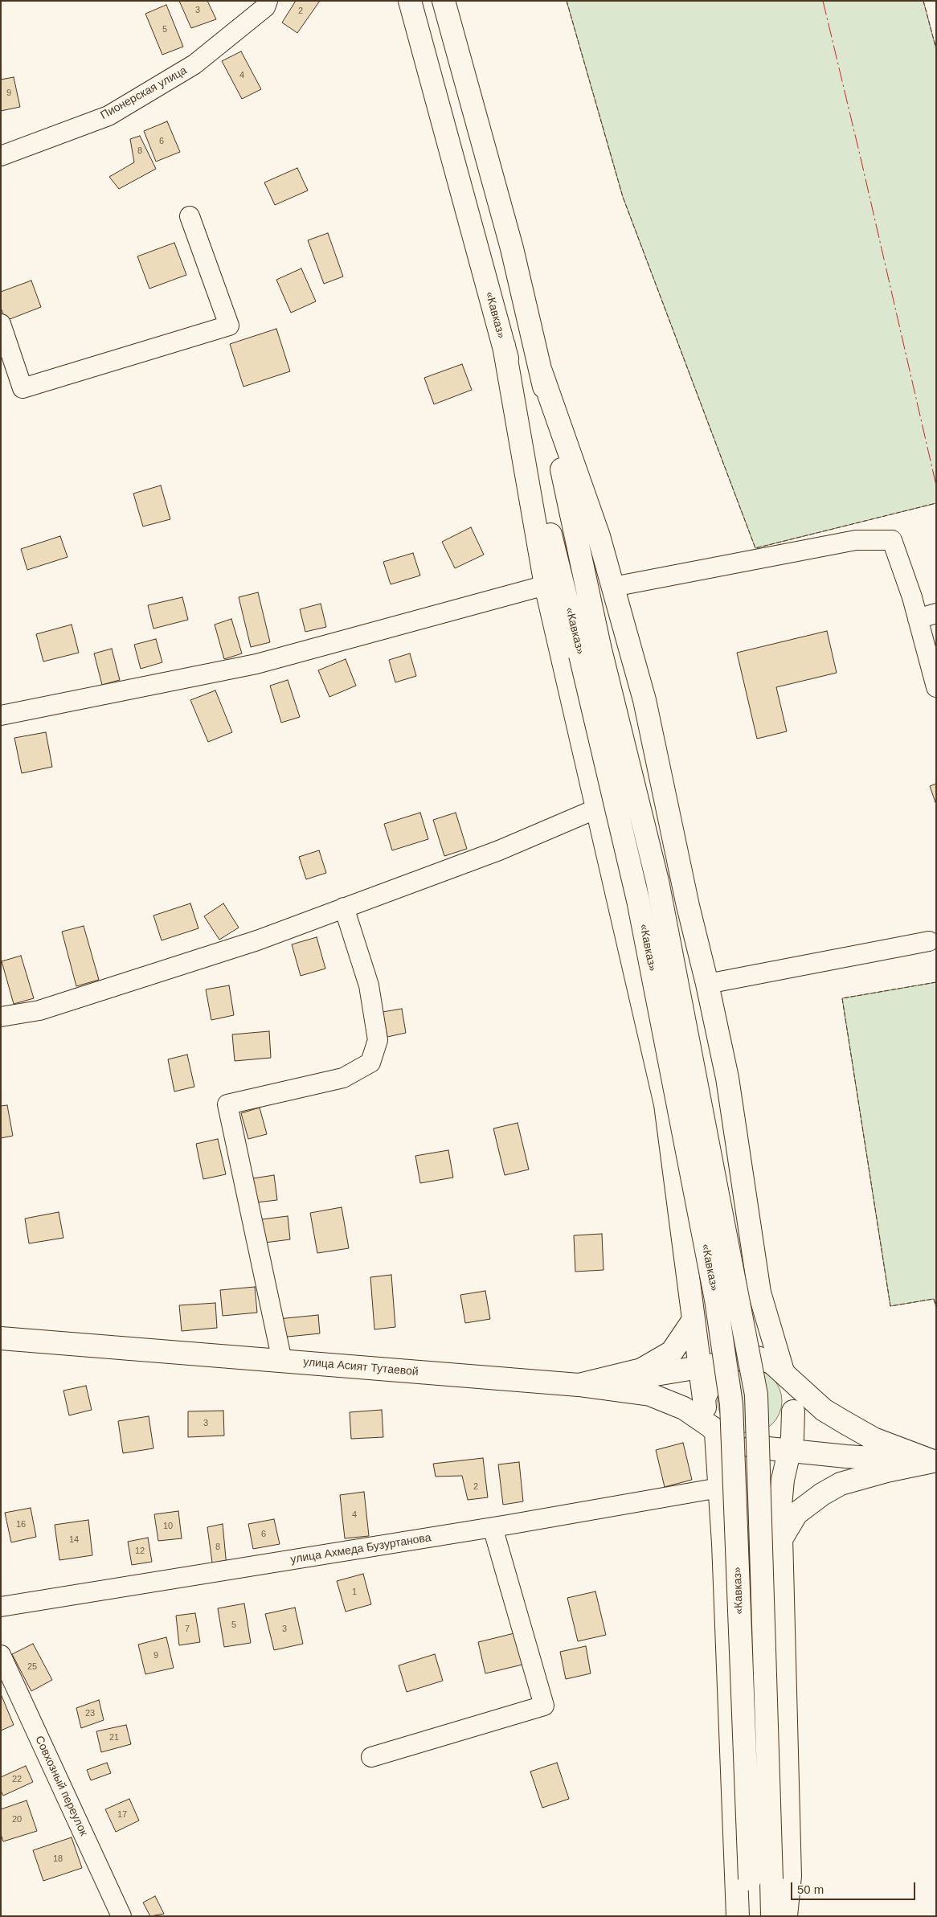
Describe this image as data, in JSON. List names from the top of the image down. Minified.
{"streets":{"main road":["«Кавказ»","улица Асият Тутаевой"],"street":["Пионерская улица","улица Ахмеда Бузуртанова","Совхозный переулок"]},"crossings":[["«Кавказ»","улица Асият Тутаевой"],["«Кавказ»","улица Ахмеда Бузуртанова"]],"house_numbers":["3","2","5","4","9","6","8","3","2","4","16","10","6","14","8","12","1","5","7","3","9","25","23","21","22","17","20","18"],"scale_bar":"50 m"}
